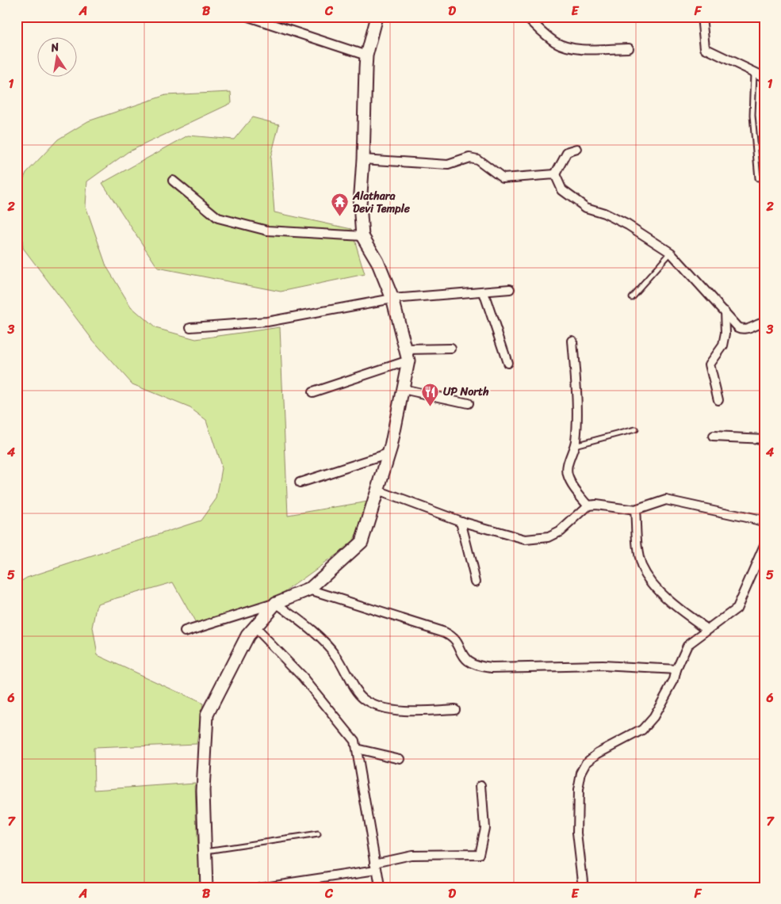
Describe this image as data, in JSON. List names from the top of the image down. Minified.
{"places":{"temple":["Alathara Devi Temple"],"restaurant":["UP North"]},"north":"top","grid":{"columns":["A","B","C","D","E","F"],"rows":["1","2","3","4","5","6","7"]}}
